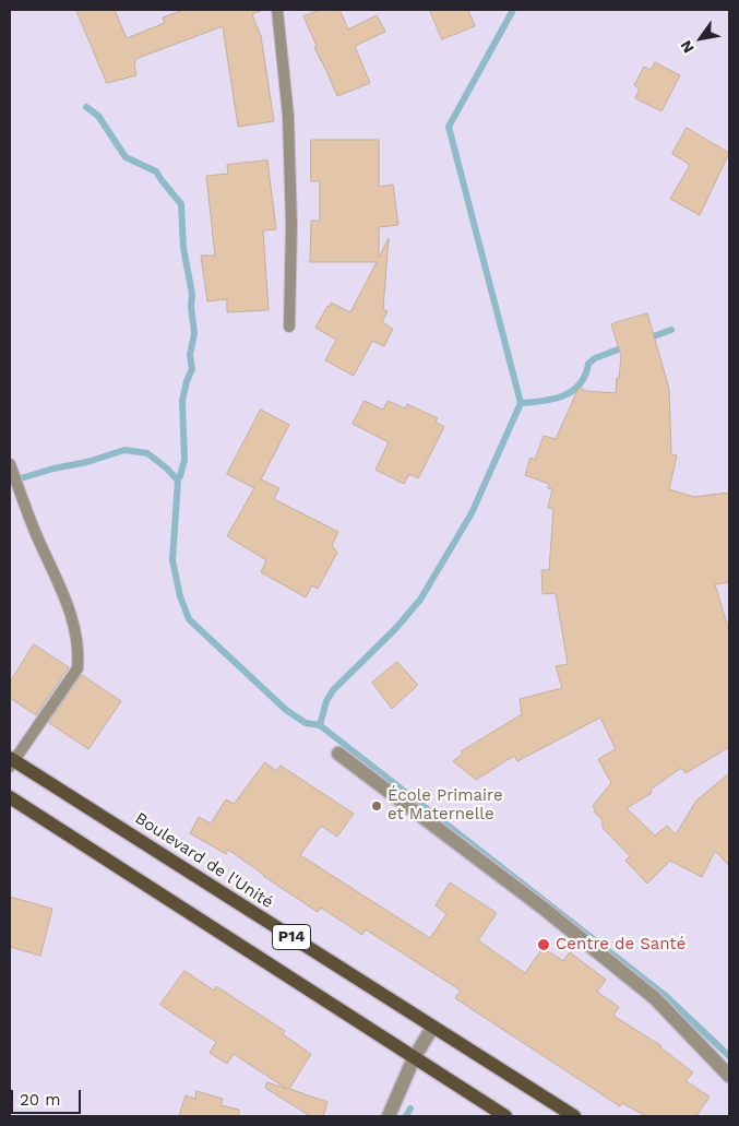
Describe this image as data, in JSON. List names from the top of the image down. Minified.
{"streets":{"main road":["Boulevard de l'Unité","P14"]},"places":["École Primaire et Maternelle","Centre de Santé"],"scale_bar":"20 m","north":"bottom left"}
